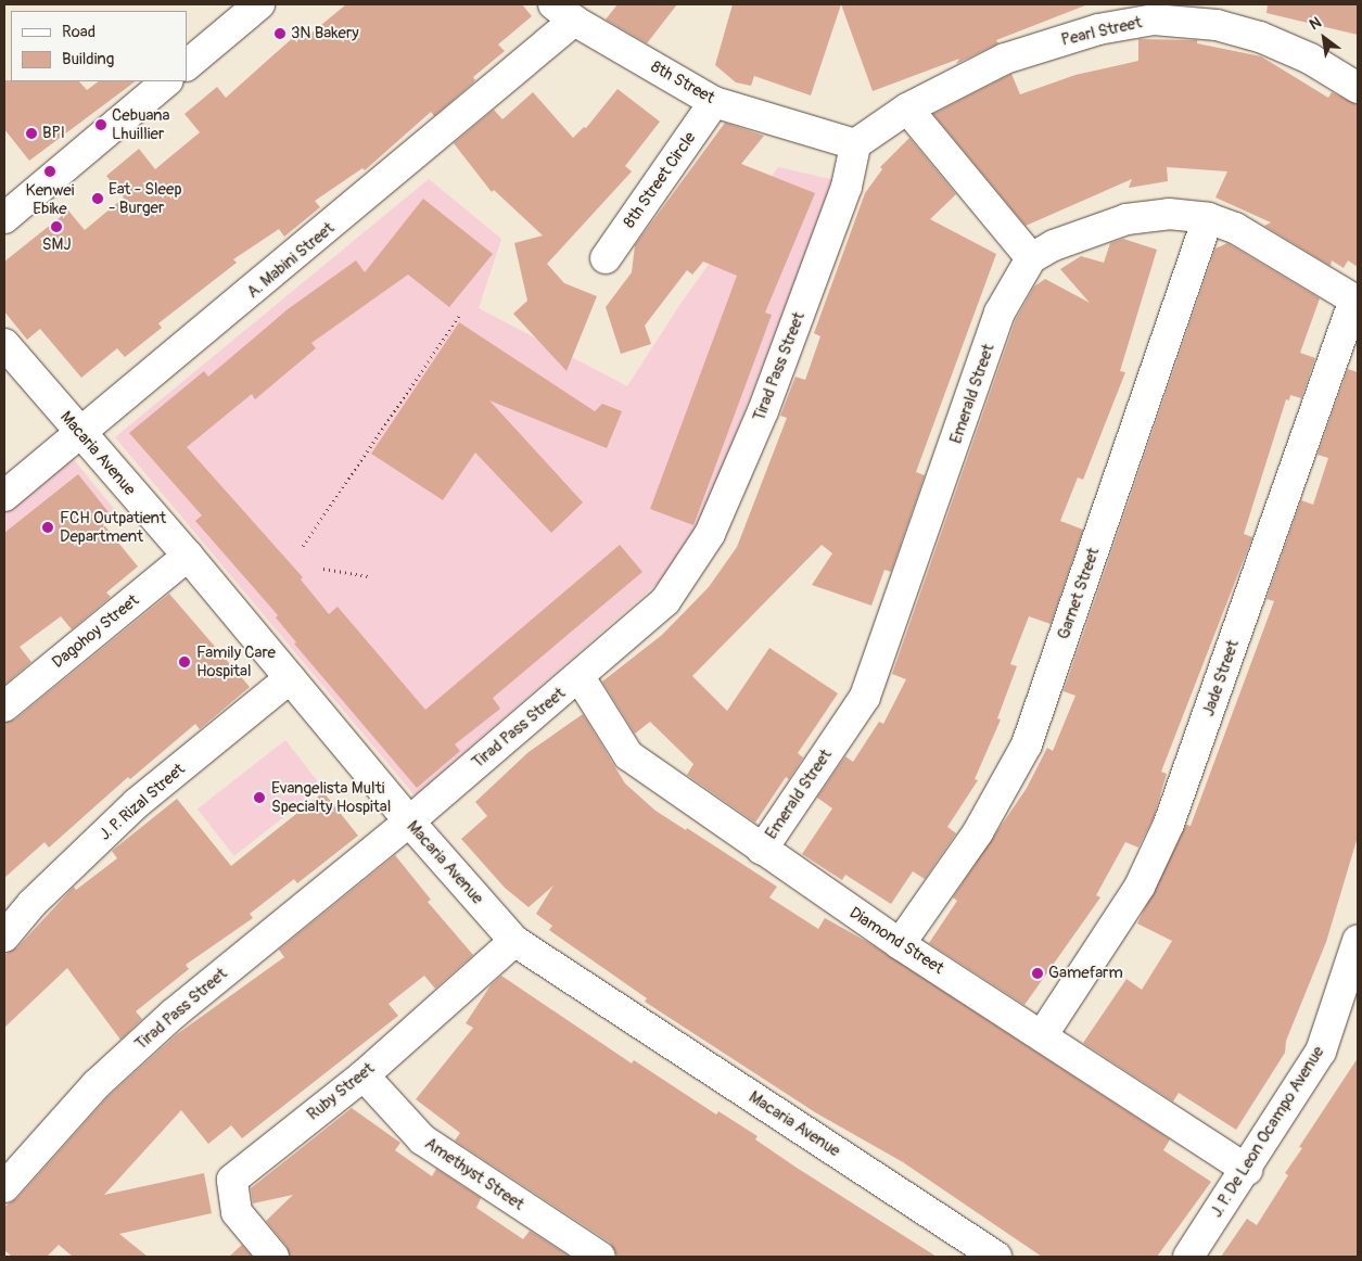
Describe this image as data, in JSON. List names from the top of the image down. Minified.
{"streets":{"street":["Pearl Street","8th Street","8th Street Circle","A. Mabini Street","Tirad Pass Street","Emerald Street","Macaria Avenue","Garnet Street","Dagohoy Street","Jade Street","J. P. Rizal Street","Diamond Street","Ruby Street","J. P. De Leon Ocampo Avenue","Amethyst Street"]},"crossings":[["Pearl Street","8th Street"],["Pearl Street","Tirad Pass Street"],["8th Street","8th Street Circle"],["8th Street","A. Mabini Street"],["8th Street","Tirad Pass Street"],["A. Mabini Street","Macaria Avenue"],["Tirad Pass Street","Macaria Avenue"],["Tirad Pass Street","Diamond Street"],["Emerald Street","Diamond Street"],["Macaria Avenue","Dagohoy Street"],["Macaria Avenue","J. P. Rizal Street"],["Macaria Avenue","Ruby Street"],["Garnet Street","Diamond Street"],["Jade Street","Diamond Street"],["Diamond Street","J. P. De Leon Ocampo Avenue"],["Ruby Street","Amethyst Street"]],"places":["3N Bakery","Cebuana Lhuillier","BPI","Kenwei Ebike","Eat - Sleep - Burger","SMJ","FCH Outpatient Department","Family Care Hospital","Evangelista Multi Specialty Hospital","Gamefarm"],"legend":["Road","Building"],"north":"top left"}
